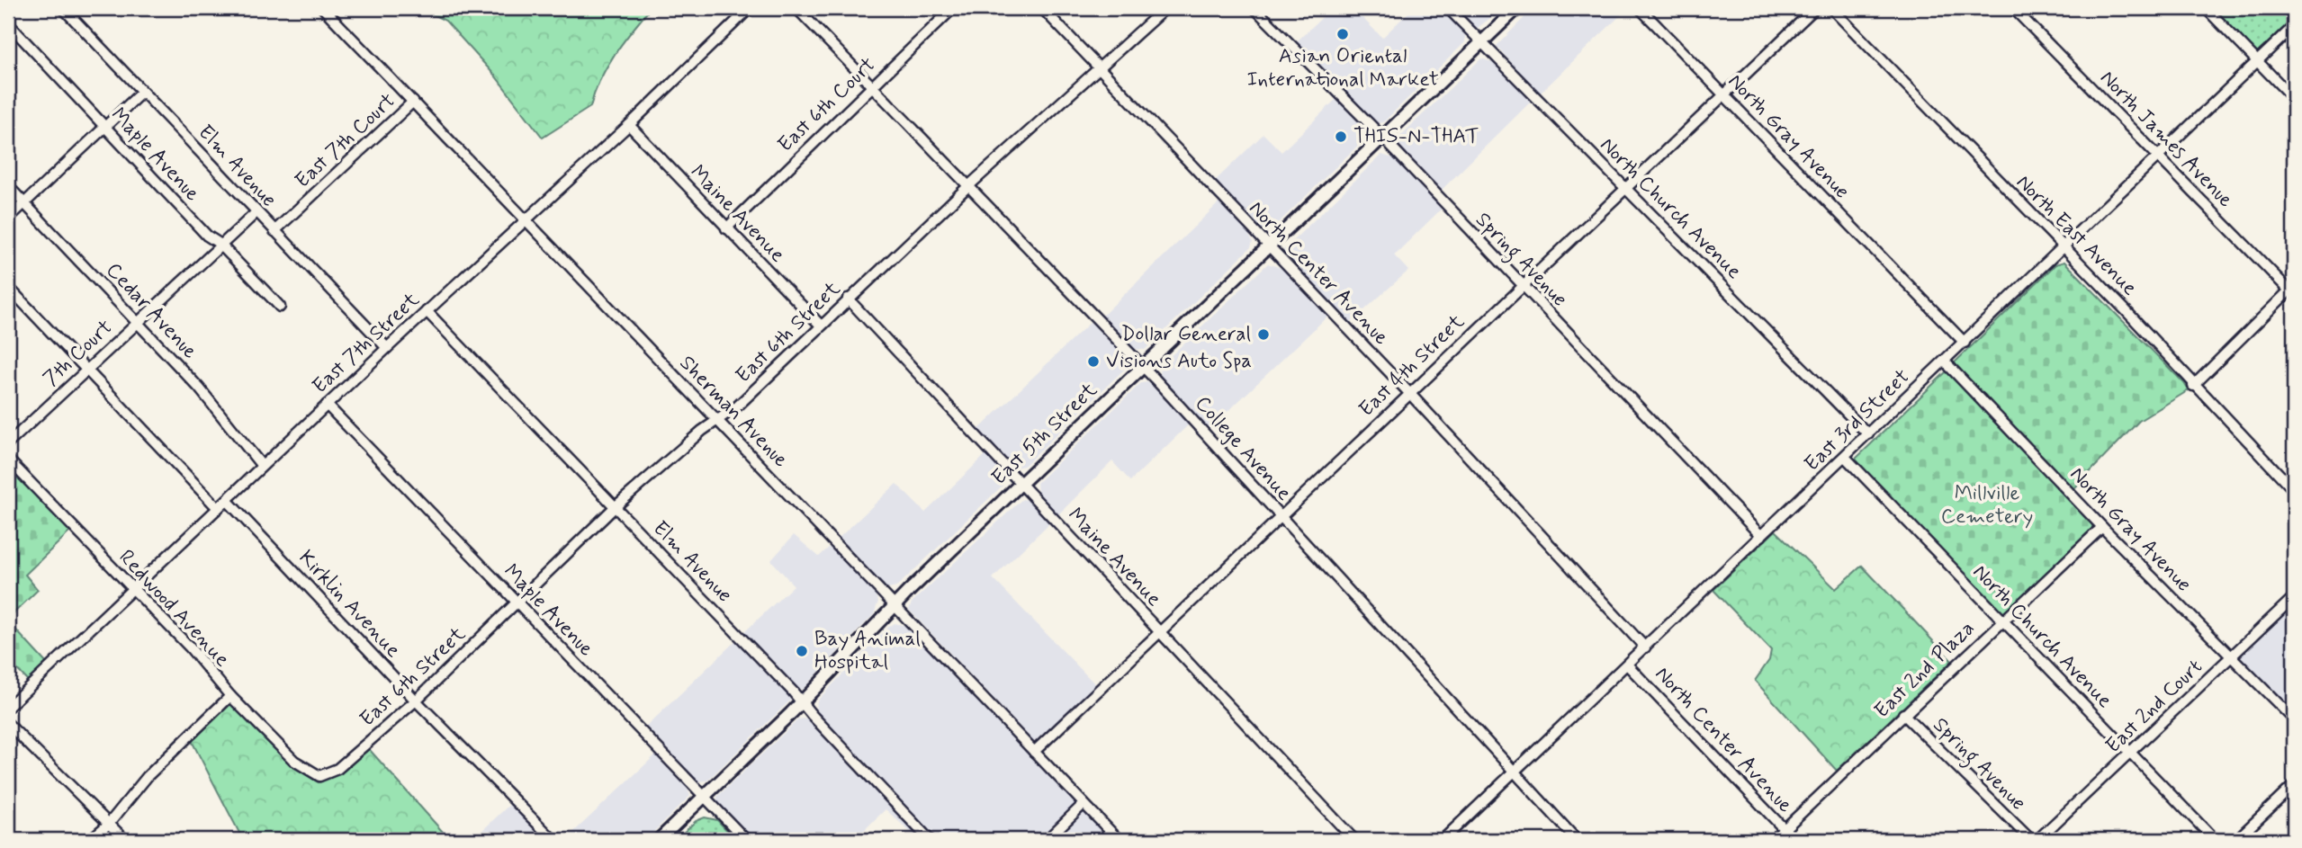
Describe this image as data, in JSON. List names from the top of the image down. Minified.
{"streets":{"main road":["East 5th Street"],"street":["East 6th Court","North Gray Avenue","North James Avenue","East 7th Court","Maple Avenue","Elm Avenue","North Church Avenue","Maine Avenue","North East Avenue","Spring Avenue","North Center Avenue","Cedar Avenue","East 6th Street","East 7th Street","7th Court","East 4th Street","Sherman Avenue","East 3rd Street","College Avenue","Kirklin Avenue","Redwood Avenue","East 2nd Plaza","East 2nd Court"]},"crossings":[["East 6th Court","Maine Avenue"],["East 6th Court","College Avenue"],["North Gray Avenue","East 4th Street"],["North Gray Avenue","East 3rd Street"],["North Gray Avenue","East 2nd Plaza"],["North Gray Avenue","East 2nd Court"],["North James Avenue","East 3rd Street"],["East 7th Court","Elm Avenue"],["East 7th Court","Sherman Avenue"],["Maple Avenue","East 6th Street"],["Maple Avenue","East 7th Street"],["Maple Avenue","7th Court"],["Maple Avenue","East 5th Street"],["Elm Avenue","East 6th Street"],["Elm Avenue","East 7th Street"],["Elm Avenue","7th Court"],["Elm Avenue","East 5th Street"],["North Church Avenue","East 4th Street"],["North Church Avenue","East 3rd Street"],["North Church Avenue","East 5th Street"],["North Church Avenue","East 2nd Plaza"],["North Church Avenue","East 2nd Court"],["Maine Avenue","East 6th Street"],["Maine Avenue","East 7th Street"],["Maine Avenue","East 4th Street"],["Maine Avenue","East 5th Street"],["North East Avenue","East 3rd Street"],["Spring Avenue","East 4th Street"],["Spring Avenue","East 3rd Street"],["Spring Avenue","East 5th Street"],["Spring Avenue","East 2nd Plaza"],["North Center Avenue","East 6th Street"],["North Center Avenue","East 4th Street"],["North Center Avenue","East 3rd Street"],["North Center Avenue","East 5th Street"],["North Center Avenue","East 2nd Plaza"],["Cedar Avenue","East 7th Street"],["Cedar Avenue","7th Court"],["East 6th Street","Sherman Avenue"],["East 6th Street","College Avenue"],["East 6th Street","Kirklin Avenue"],["East 6th Street","Redwood Avenue"],["East 7th Street","Sherman Avenue"],["East 7th Street","Kirklin Avenue"],["East 7th Street","Redwood Avenue"],["East 4th Street","Sherman Avenue"],["East 4th Street","College Avenue"],["Sherman Avenue","East 5th Street"],["East 3rd Street","College Avenue"],["East 5th Street","College Avenue"]],"parks":["Millville Cemetery"],"places":["Asian Oriental International Market","THIS-N-THAT","Dollar General","Visions Auto Spa","Bay Animal Hospital"]}
